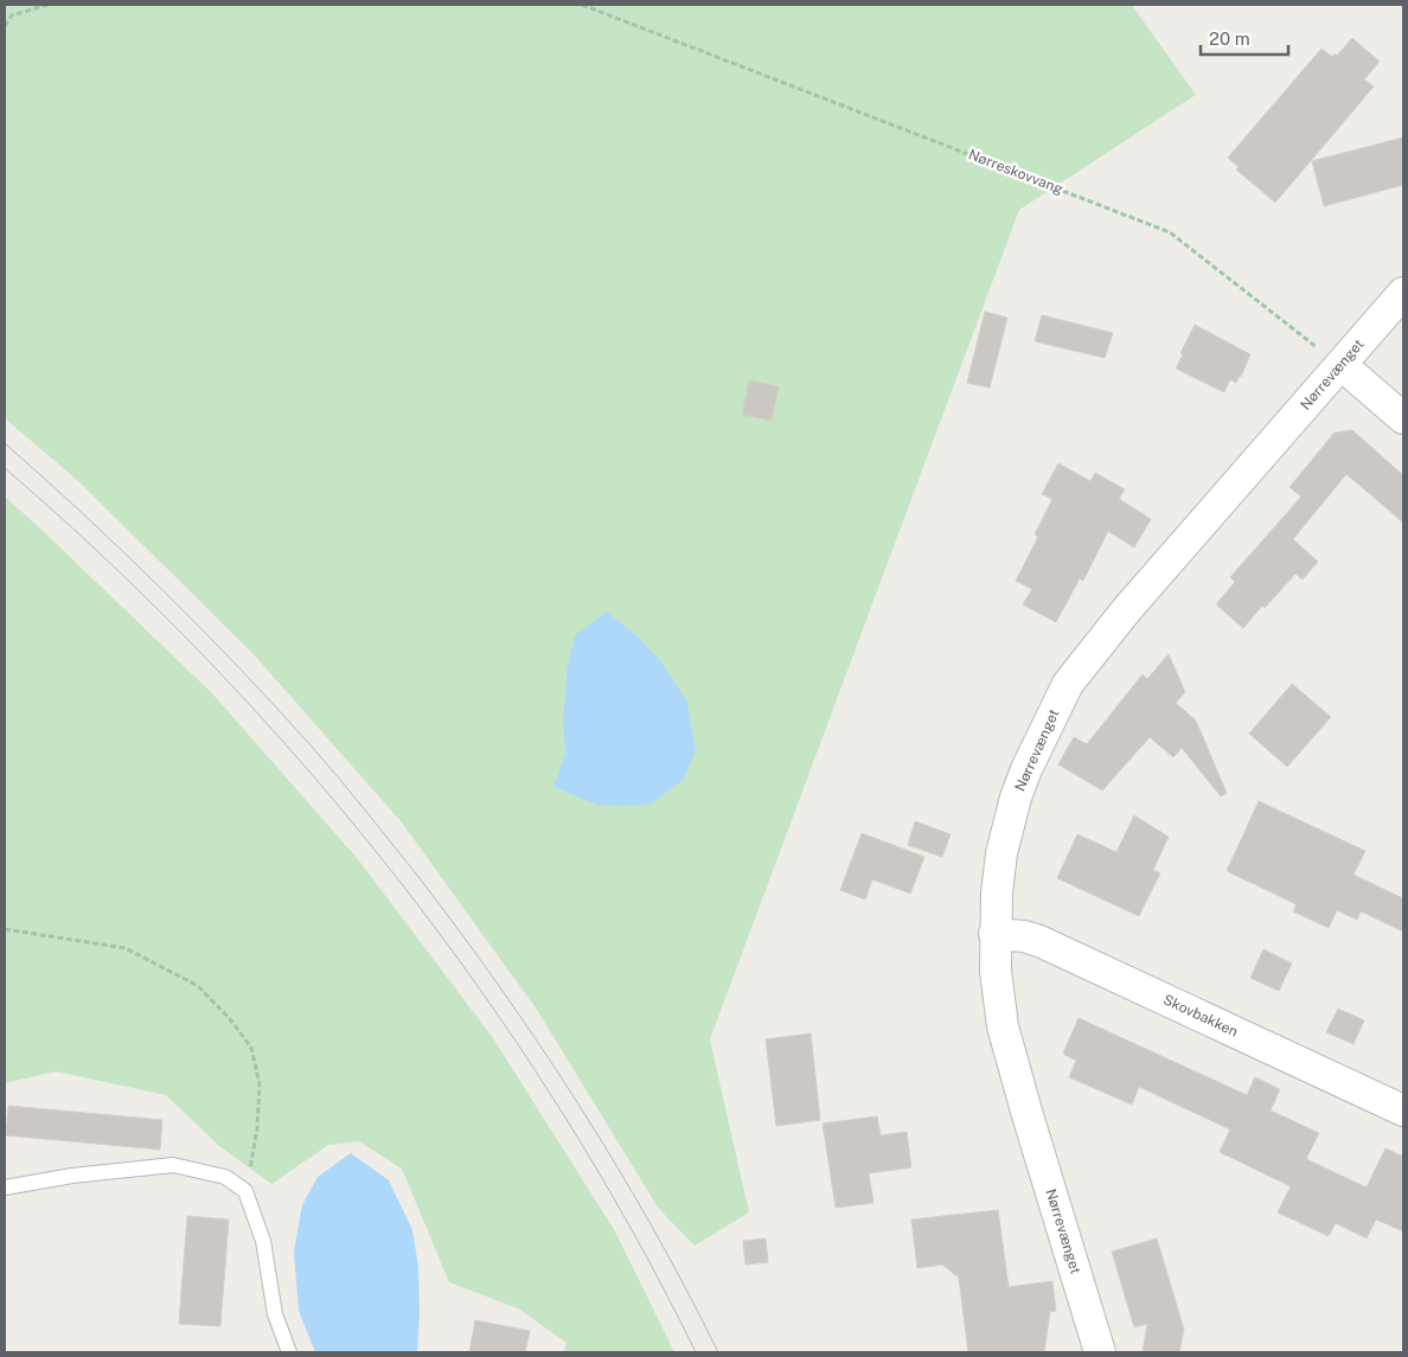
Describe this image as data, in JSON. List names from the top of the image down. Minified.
{"streets":{"street":["Nørrevænget","Skovbakken"],"path":["Nørreskovvang"]},"crossings":[["Nørreskovvang","Nørrevænget"],["Nørrevænget","Skovbakken"]],"scale_bar":"20 m"}
